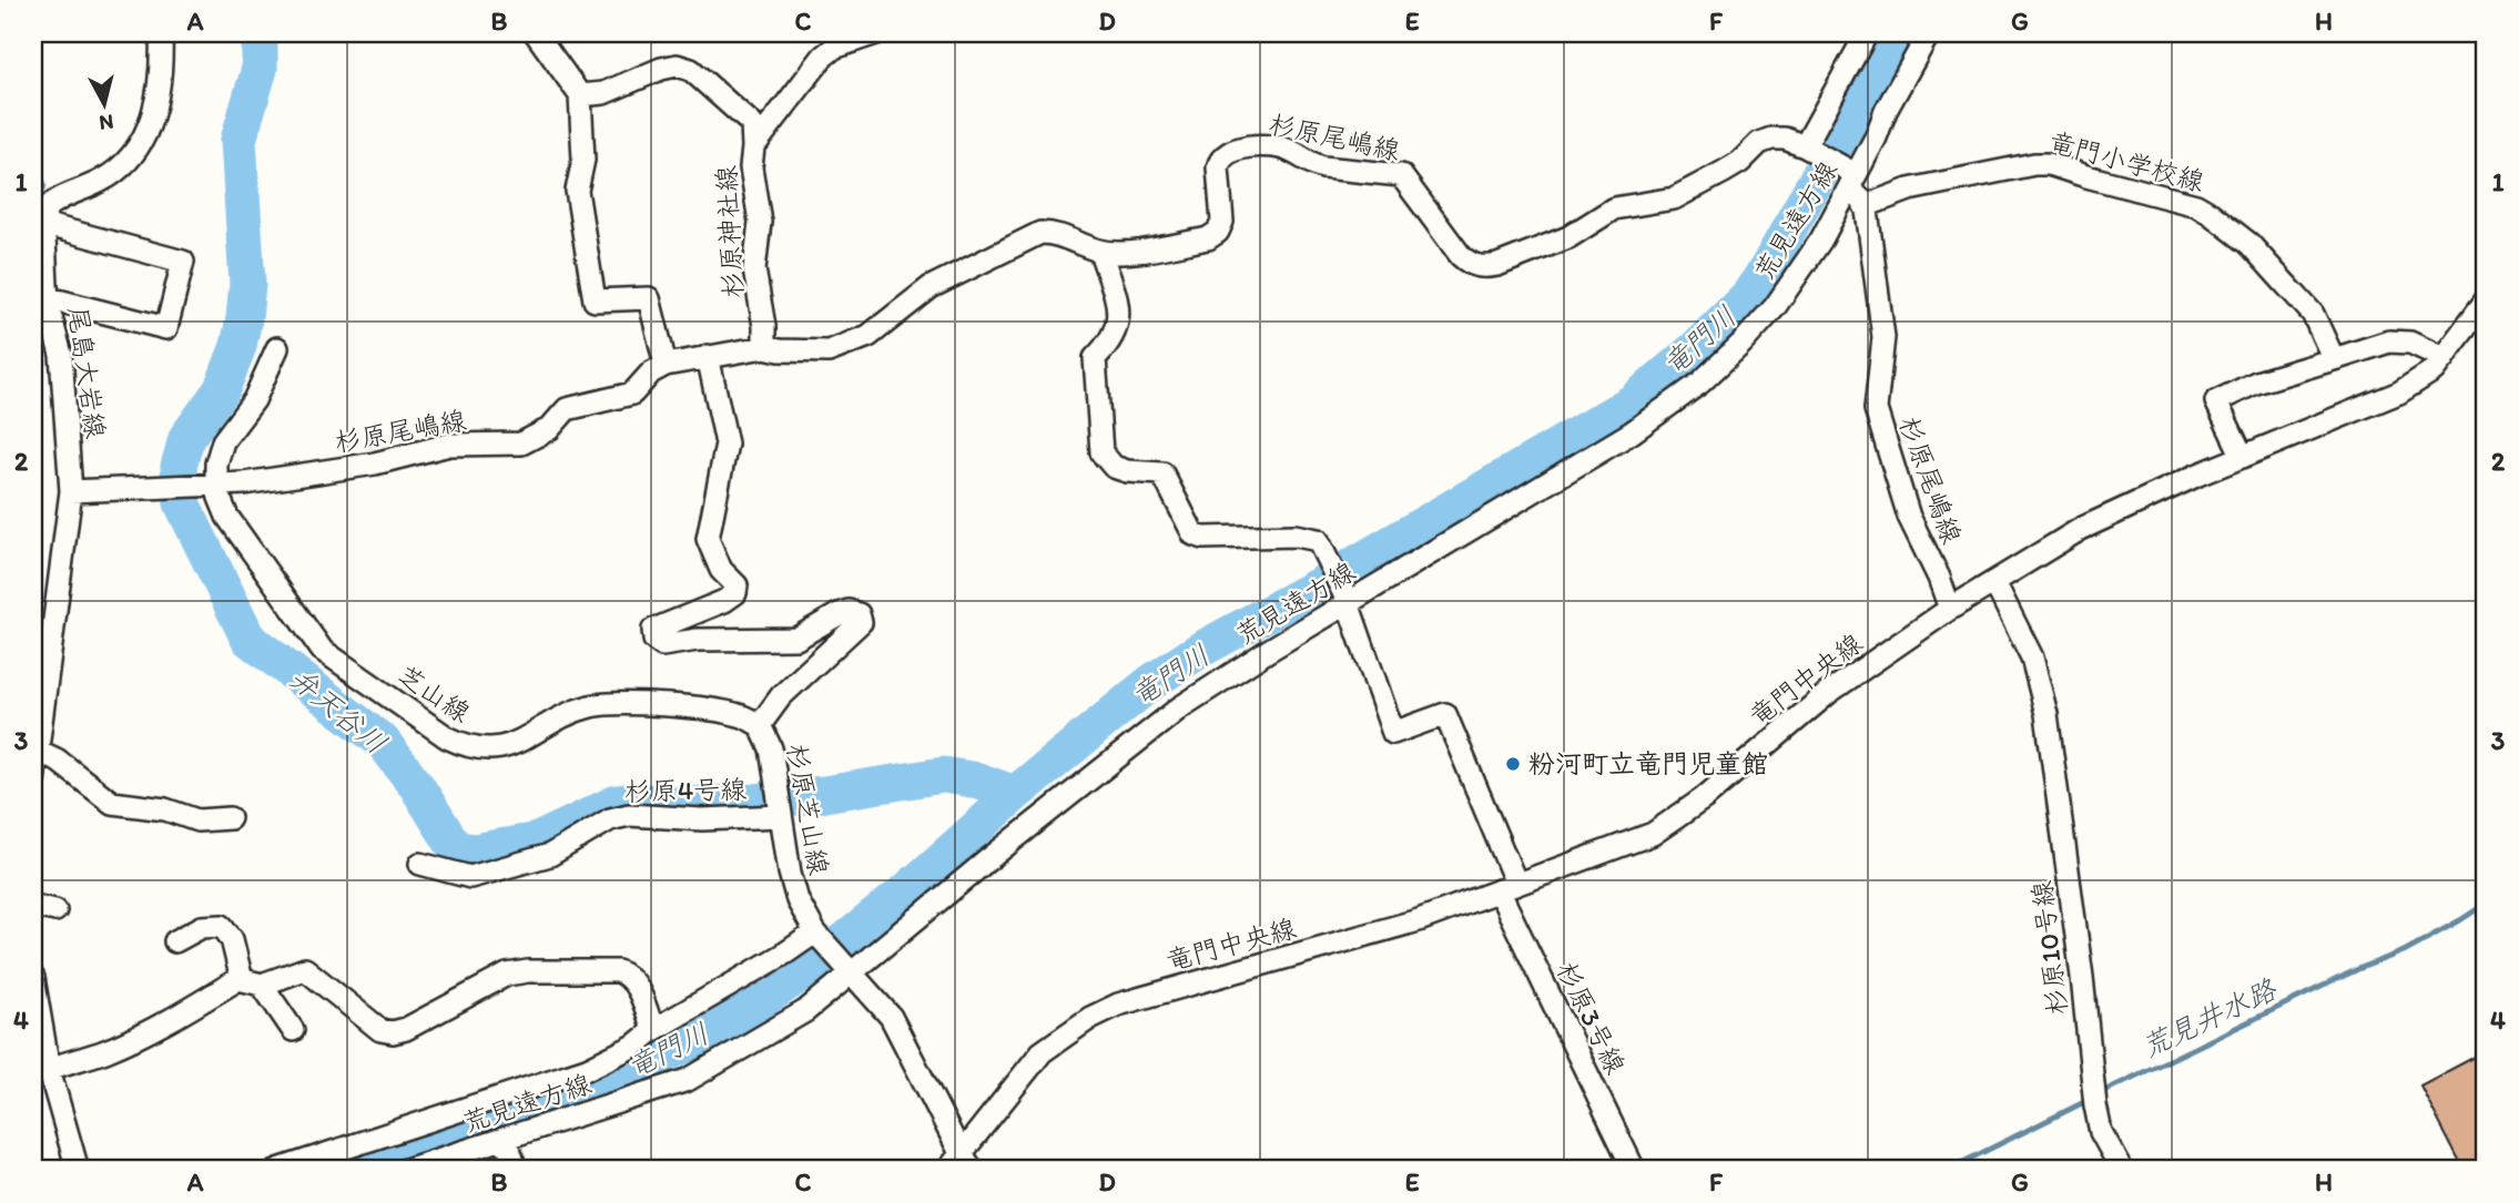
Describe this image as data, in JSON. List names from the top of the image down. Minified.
{"streets":{"street":["杉原尾嶋線","竜門小学校線","荒見遠方線","杉原神社線","尾島大岩線","竜門中央線","芝山線","杉原4号線","杉原芝山線","杉原10号線","杉原3号線"]},"crossings":[["杉原尾嶋線","竜門小学校線"],["杉原尾嶋線","荒見遠方線"],["杉原尾嶋線","杉原神社線"],["杉原尾嶋線","尾島大岩線"],["杉原尾嶋線","竜門中央線"],["杉原尾嶋線","芝山線"],["杉原尾嶋線","杉原芝山線"],["荒見遠方線","杉原芝山線"],["荒見遠方線","杉原3号線"],["竜門中央線","杉原芝山線"],["竜門中央線","杉原10号線"],["竜門中央線","杉原3号線"],["芝山線","杉原芝山線"],["杉原4号線","杉原芝山線"]],"water":["竜門川","弁天谷川","荒見井水路"],"places":["粉河町立竜門児童館"],"north":"bottom","grid":{"columns":["A","B","C","D","E","F","G","H"],"rows":["1","2","3","4"]}}
